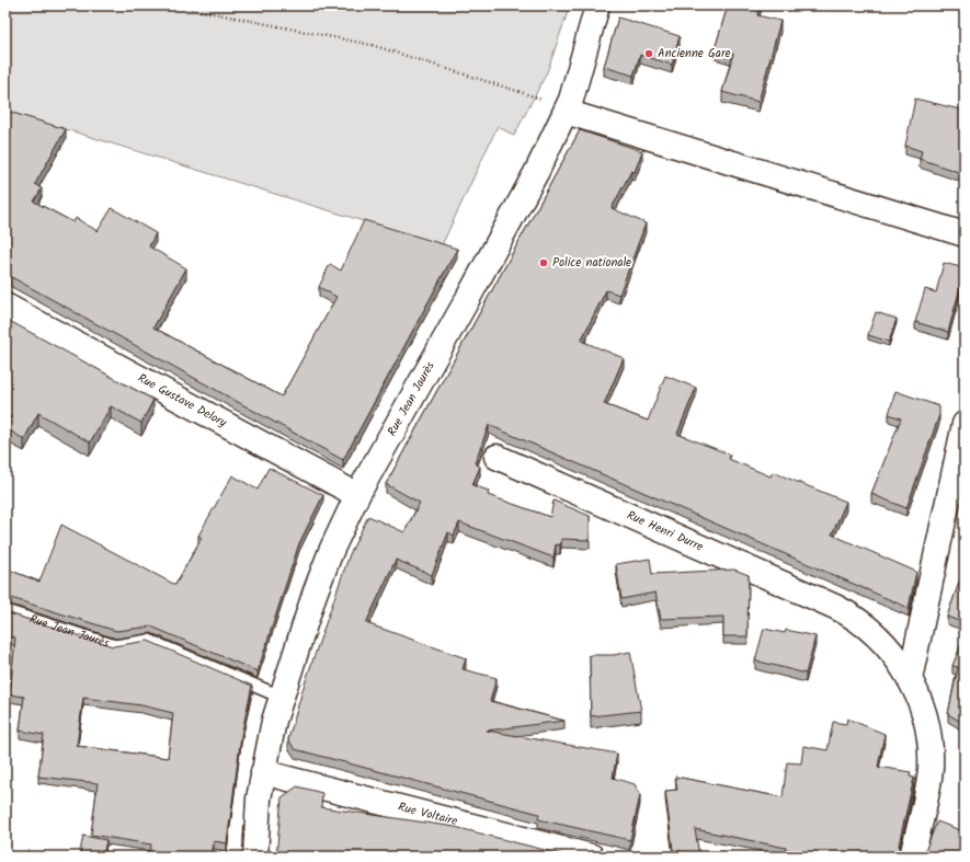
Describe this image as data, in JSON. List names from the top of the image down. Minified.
{"streets":{"street":["Rue Jean Jaurès","Rue Gustave Delory","Rue Henri Durre","Rue Voltaire"]},"crossings":[["Rue Jean Jaurès","Rue Gustave Delory"],["Rue Jean Jaurès","Rue Voltaire"]],"places":["Ancienne Gare","Police nationale"]}
